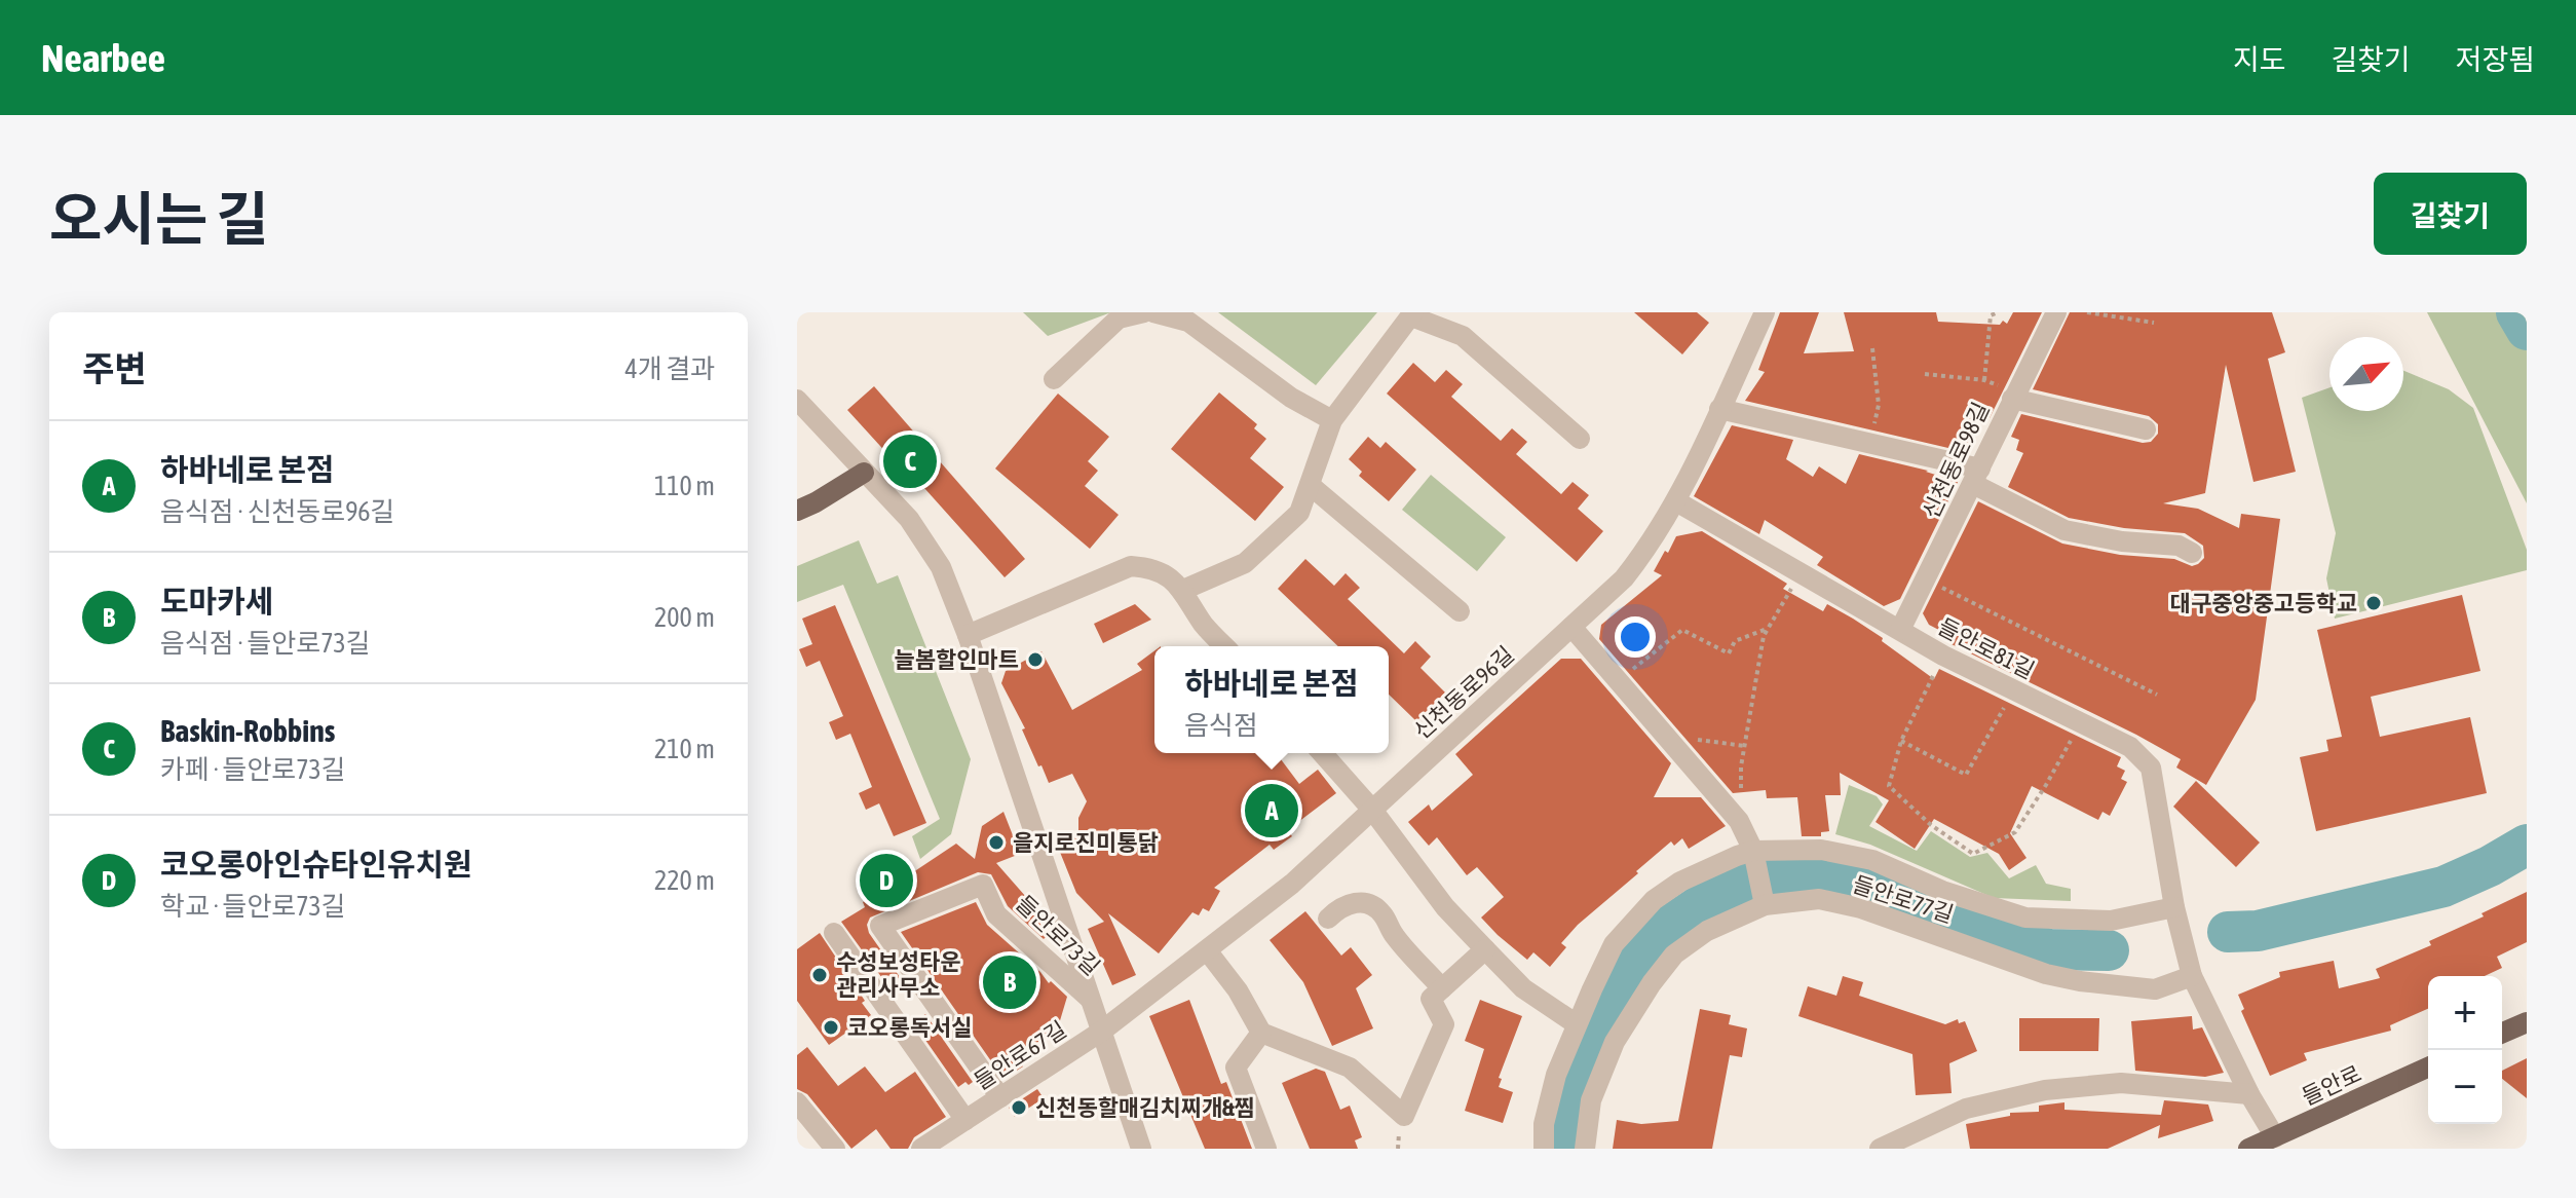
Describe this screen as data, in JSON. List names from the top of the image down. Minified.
{"streets":{"main road":["들안로"],"street":["신천동로98길","들안로81길","신천동로96길","들안로77길","들안로73길","들안로67길"]},"crossings":[["신천동로98길","들안로81길"],["들안로81길","신천동로96길"],["들안로81길","들안로77길"],["신천동로96길","들안로73길"],["신천동로96길","들안로67길"],["들안로73길","들안로67길"]],"places":["대구중앙중고등학교","늘봄할인마트","을지로진미통닭","수성보성타운 관리사무소","코오롱독서실","신천동할매김치찌개&찜"],"north":"top right","page":{"header":"Nearbee","nav":["지도","길찾기","저장됨"],"title":"오시는 길","buttons":"길찾기","heading":["주변","4개 결과"],"list":[{"mark":"A","name":"하바네로 본점","note":"음식점 · 신천동로96길","value":"110 m"},{"mark":"B","name":"도마카세","note":"음식점 · 들안로73길","value":"200 m"},{"mark":"C","name":"Baskin-Robbins","note":"카페 · 들안로73길","value":"210 m"},{"mark":"D","name":"코오롱아인슈타인유치원","note":"학교 · 들안로73길","value":"220 m"}],"pins":["C","A","D","B"],"popup":["하바네로 본점","음식점"],"map_buttons":["+","−"]}}
